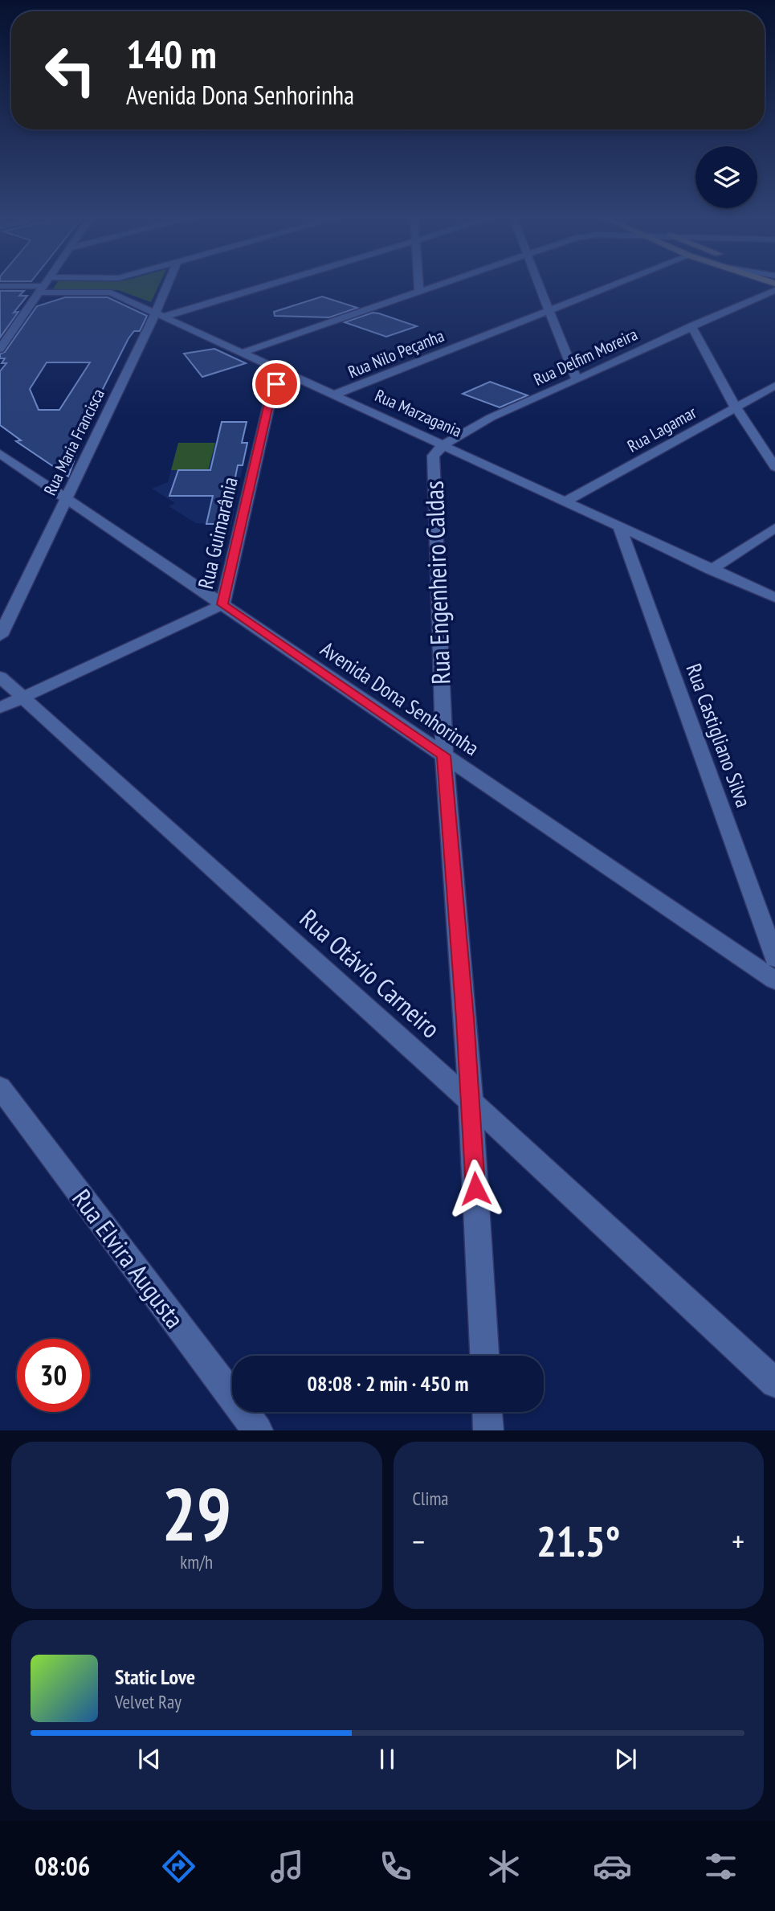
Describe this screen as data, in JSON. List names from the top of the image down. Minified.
{"streets":{"street":["Rua Nilo Peçanha","Rua Delfim Moreira","Rua Marzagania","Rua Lagamar","Rua Maria Francisca","Rua Guimarânia","Rua Engenheiro Caldas","Avenida Dona Senhorinha","Rua Castigliano Silva","Rua Otávio Carneiro","Rua Elvira Augusta"]},"crossings":[["Rua Nilo Peçanha","Rua Marzagania"],["Rua Delfim Moreira","Rua Marzagania"],["Rua Delfim Moreira","Rua Engenheiro Caldas"],["Rua Marzagania","Rua Lagamar"],["Rua Marzagania","Rua Maria Francisca"],["Rua Marzagania","Rua Guimarânia"],["Rua Marzagania","Rua Engenheiro Caldas"],["Rua Marzagania","Rua Castigliano Silva"],["Rua Maria Francisca","Avenida Dona Senhorinha"],["Rua Guimarânia","Avenida Dona Senhorinha"],["Rua Guimarânia","Rua Otávio Carneiro"],["Rua Engenheiro Caldas","Avenida Dona Senhorinha"],["Rua Engenheiro Caldas","Rua Otávio Carneiro"]],"page":{"turn":["140 m","Avenida Dona Senhorinha"],"limit":"30","trip":"08:08 · 2 min · 450 m","tile":[["29","km/h"],"Clima"],"heat":["−","21.5°","+"],"song":["Static Love","Velvet Ray"],"tabs":"08:06"}}
